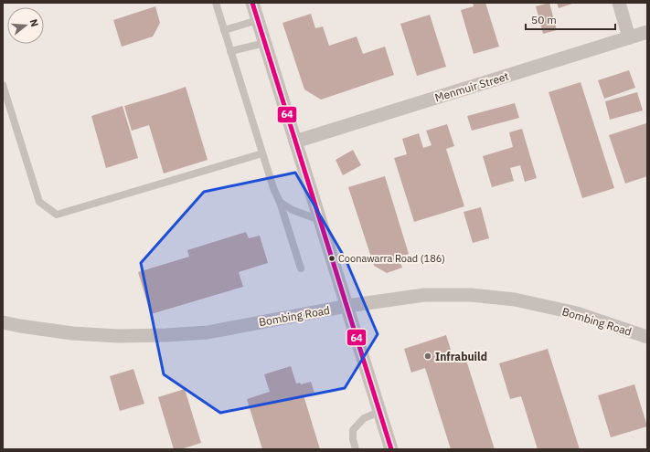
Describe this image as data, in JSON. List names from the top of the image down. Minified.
{"streets":{"street":["Menmuir Street","Bombing Road"]},"places":["Coonawarra Road (186)","Infrabuild"],"lines":["transit line 64"],"scale_bar":"50 m","north":"right"}
